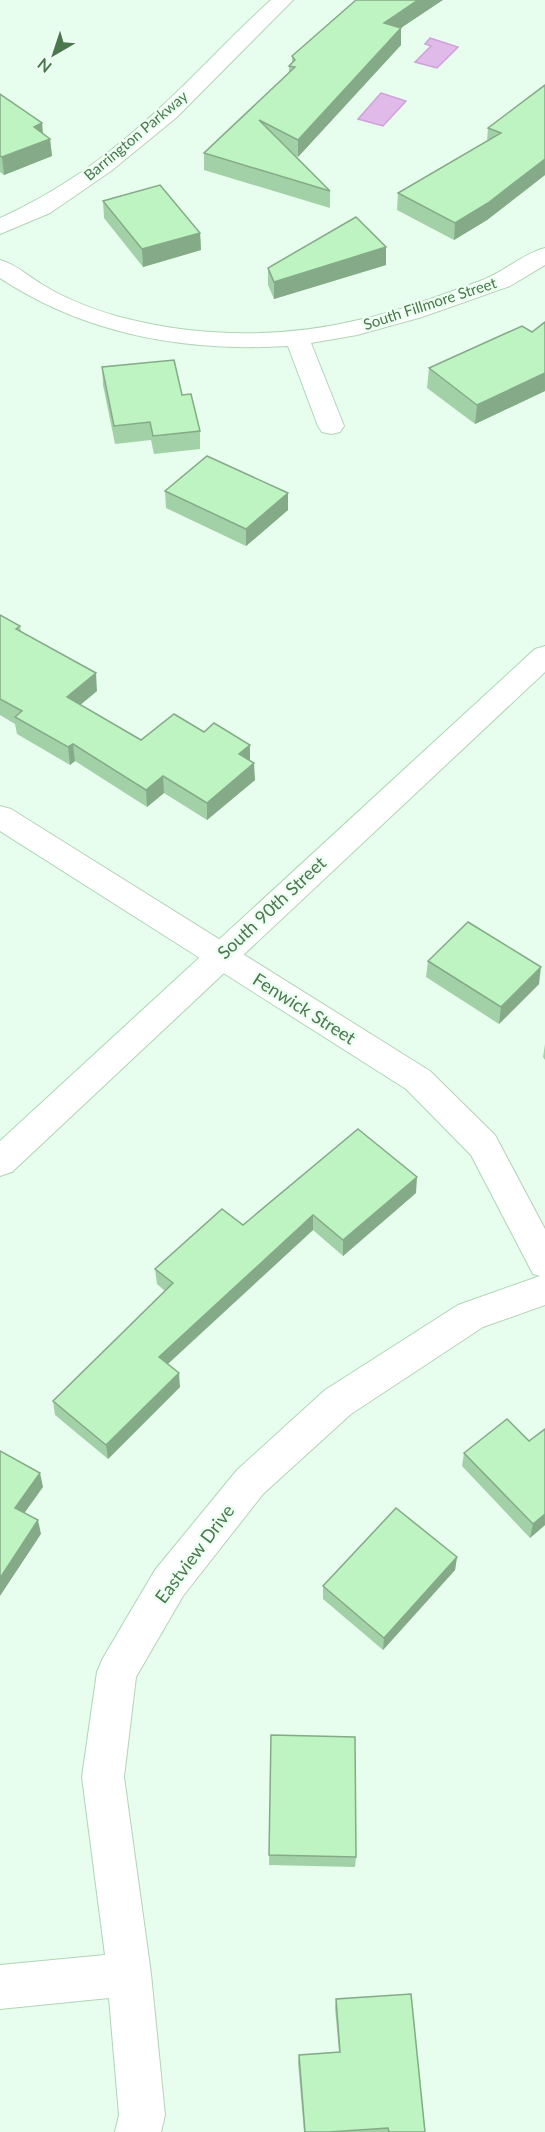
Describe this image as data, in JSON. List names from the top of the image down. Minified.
{"streets":{"street":["Barrington Parkway","South Fillmore Street","South 90th Street","Fenwick Street","Eastview Drive"]},"crossings":[["South 90th Street","Fenwick Street"]],"north":"bottom left"}
